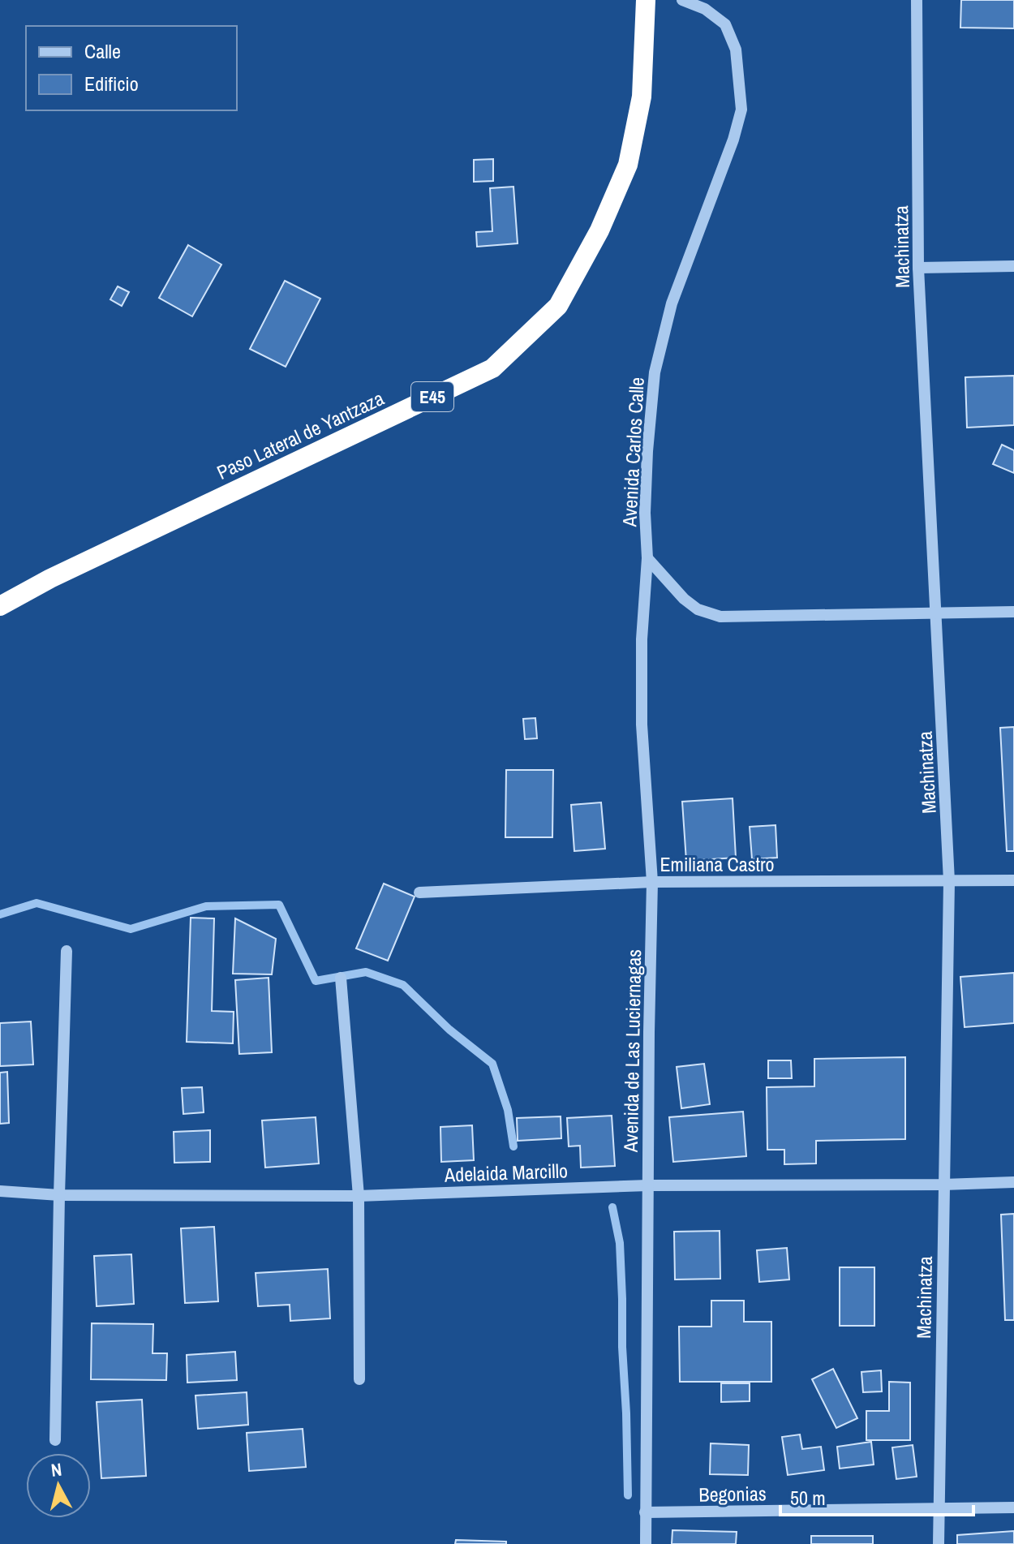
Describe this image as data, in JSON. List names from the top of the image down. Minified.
{"streets":{"highway":["E45","Paso Lateral de Yantzaza"],"street":["Machinatza","Avenida Carlos Calle","Emiliana Castro","Avenida de Las Luciernagas","Adelaida Marcillo","Begonias"]},"crossings":[["Machinatza","Emiliana Castro"],["Machinatza","Adelaida Marcillo"],["Machinatza","Begonias"],["Avenida Carlos Calle","Avenida de Las Luciernagas"],["Emiliana Castro","Avenida de Las Luciernagas"],["Avenida de Las Luciernagas","Adelaida Marcillo"],["Avenida de Las Luciernagas","Begonias"]],"legend":["Calle","Edificio"],"scale_bar":"50 m","north":"top"}
